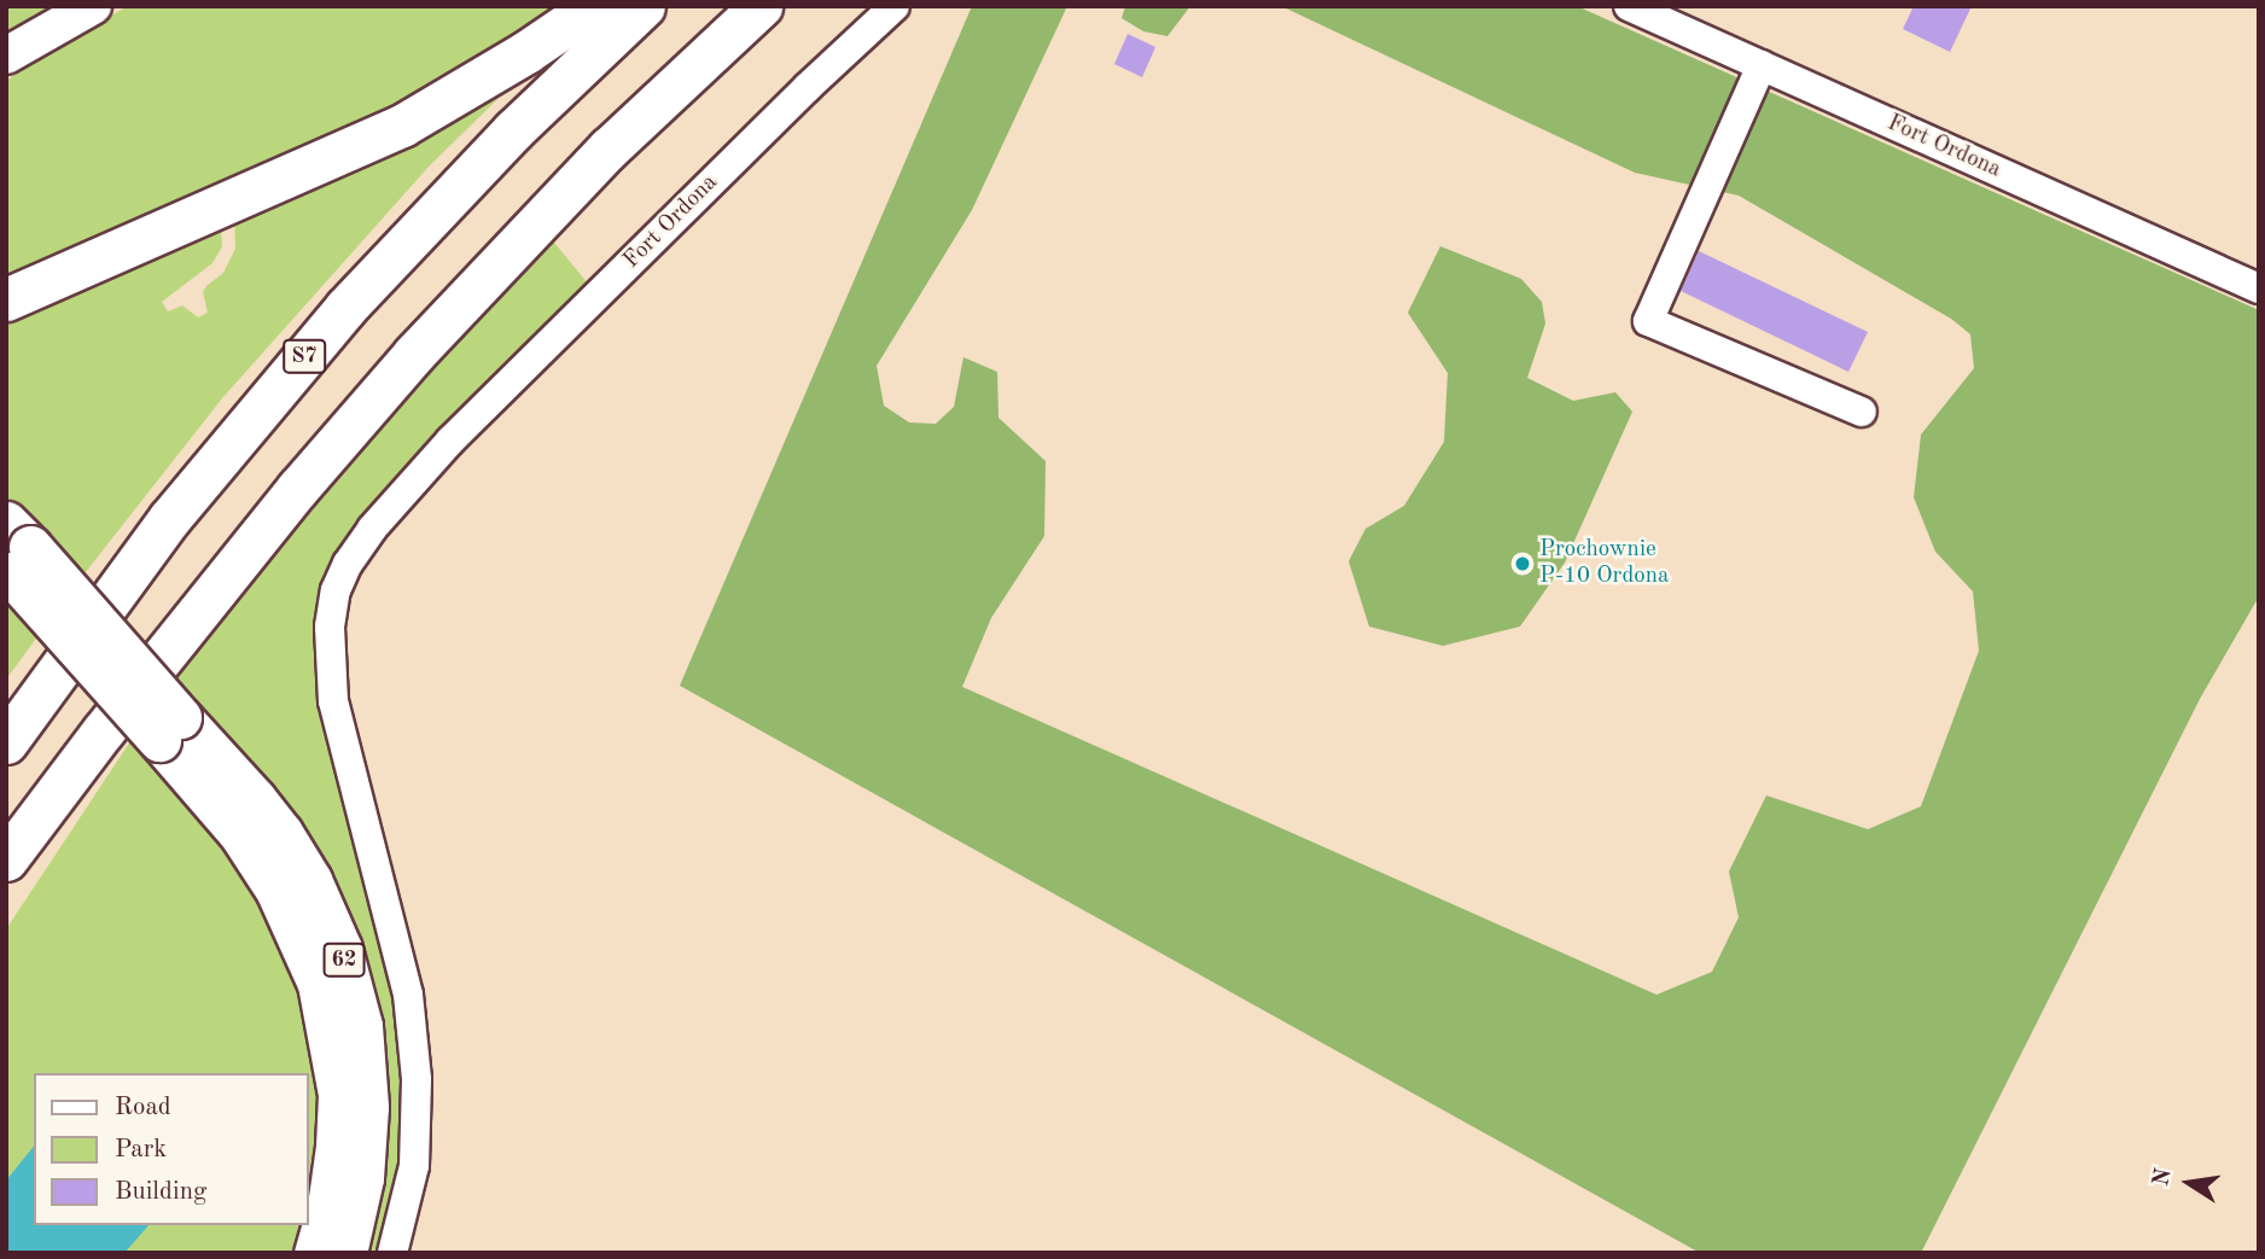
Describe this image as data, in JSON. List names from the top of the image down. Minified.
{"streets":{"highway":["S7","62"],"street":["Fort Ordona"]},"places":["Prochownie P-10 Ordona"],"legend":["Road","Park","Building"],"north":"left"}
